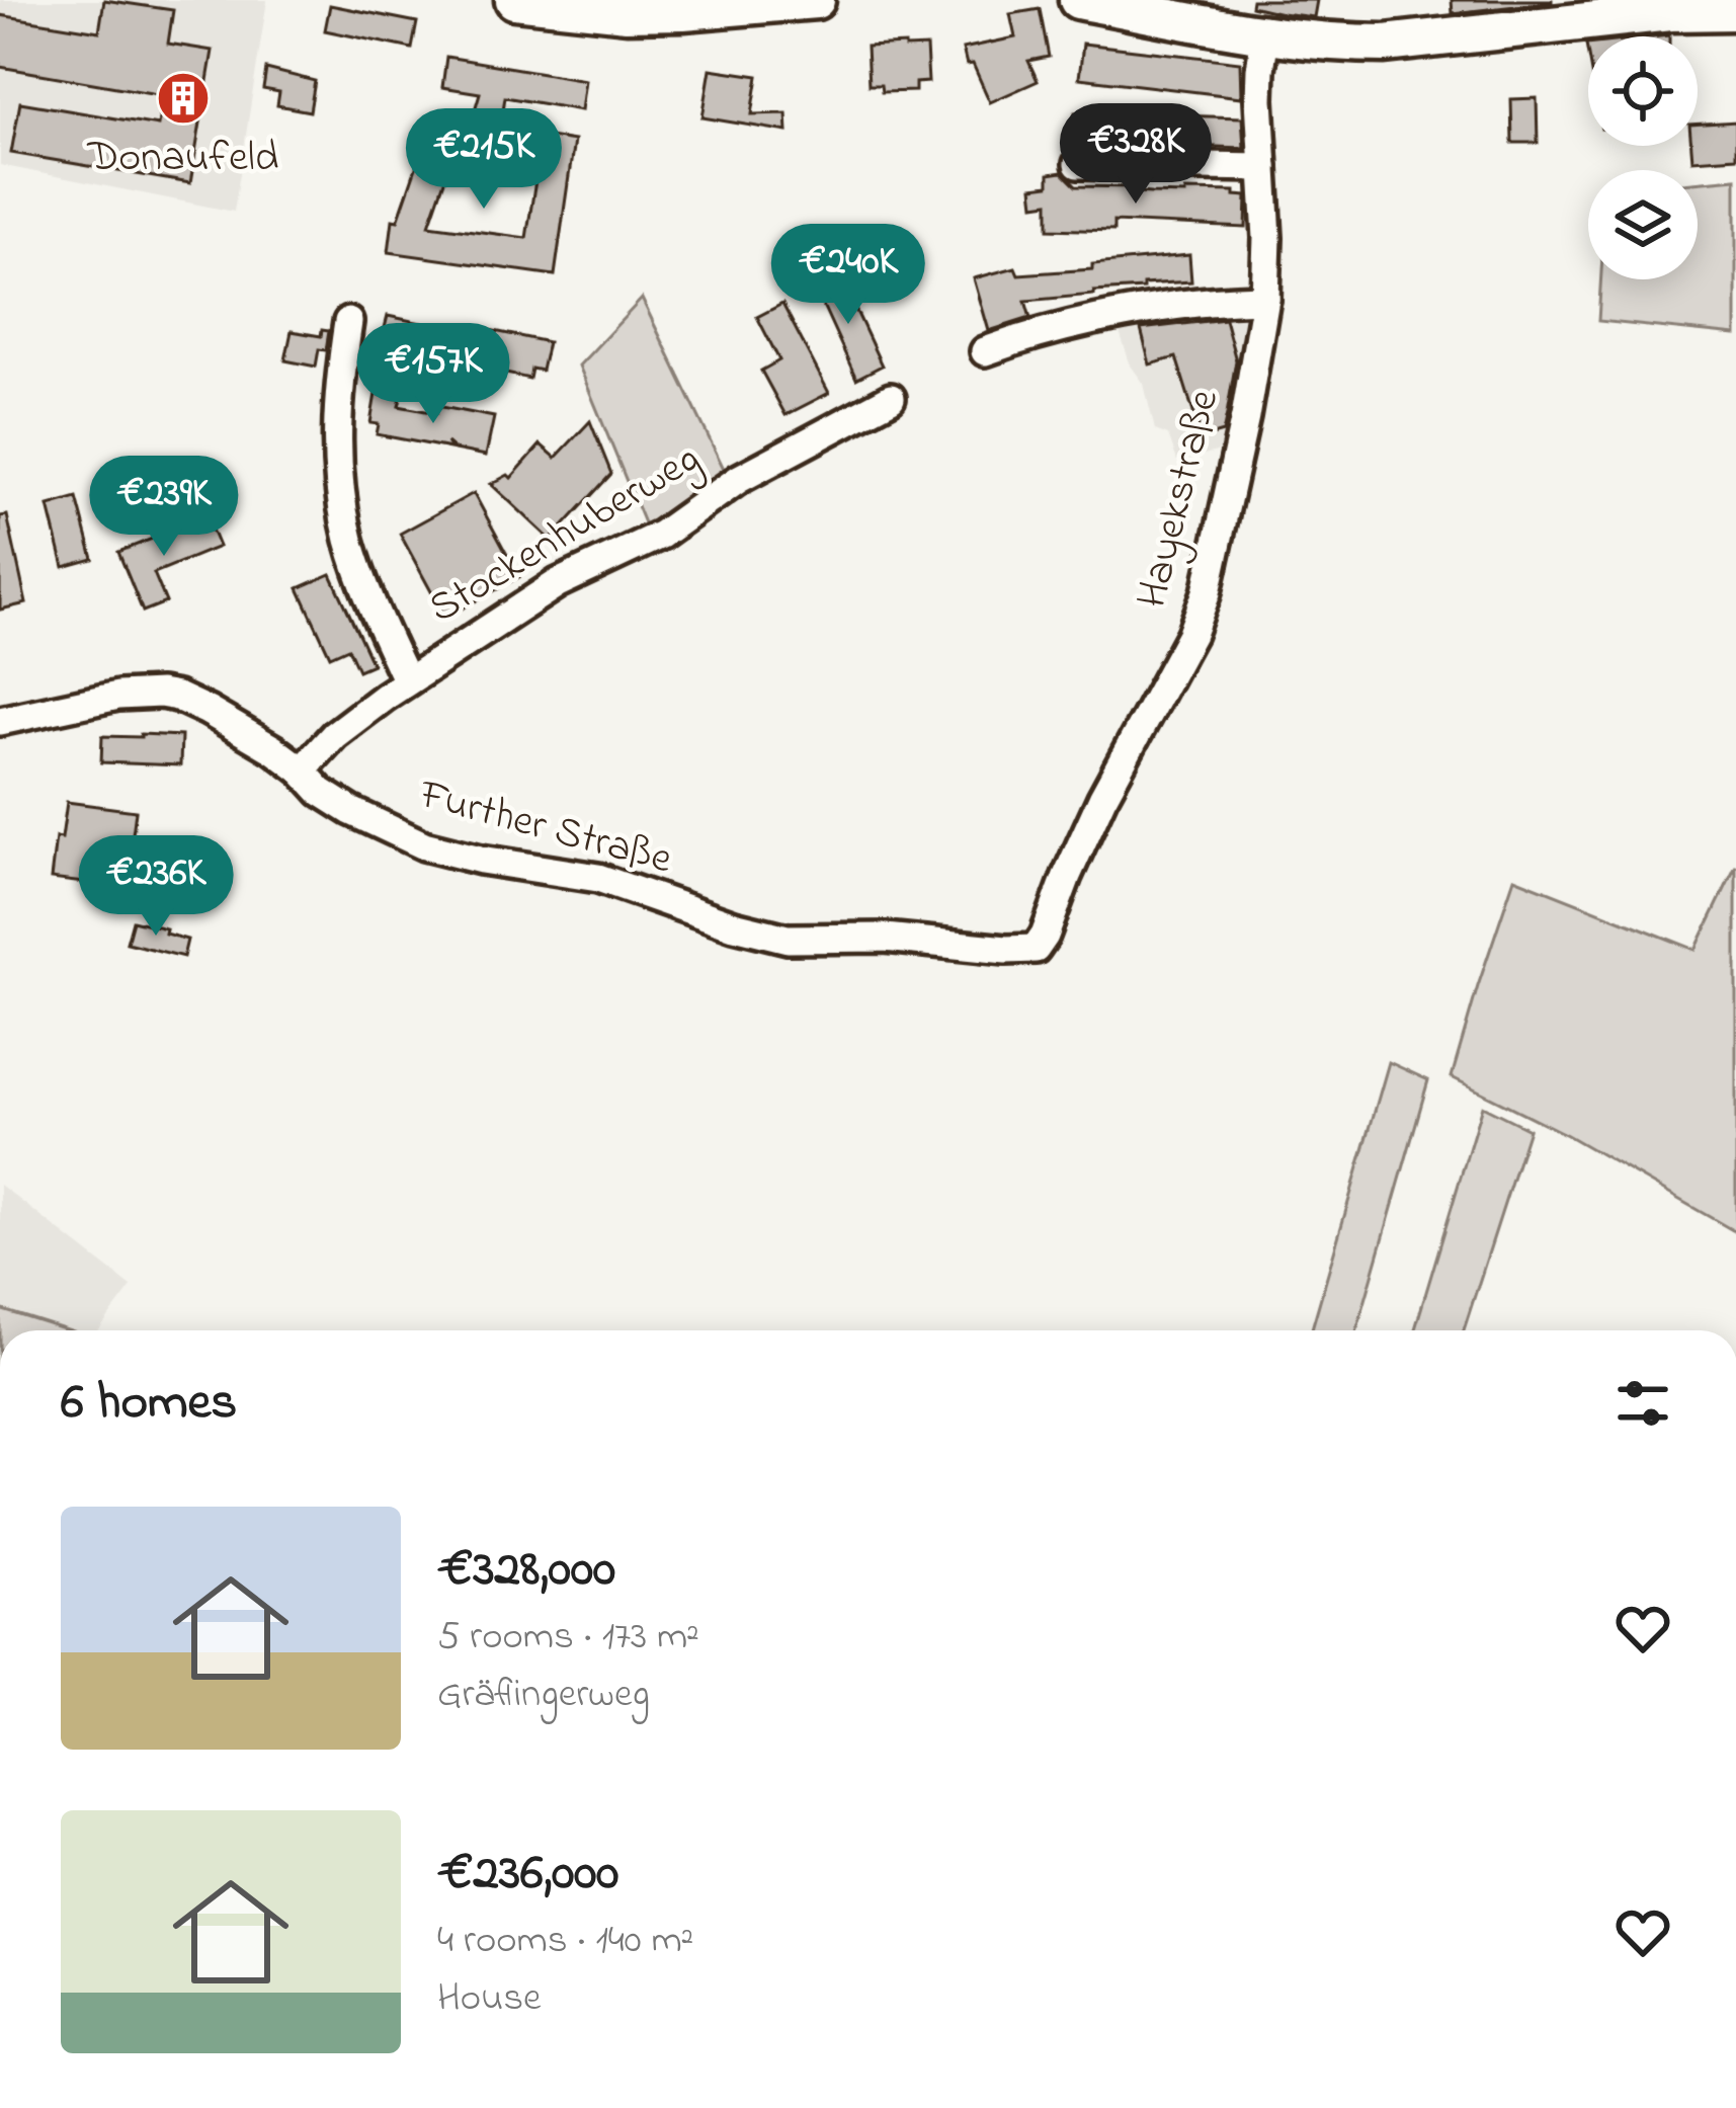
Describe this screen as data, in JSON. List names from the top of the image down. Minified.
{"streets":{"street":["Hayekstraße","Stockenhuberweg","Further Straße"]},"crossings":[["Hayekstraße","Further Straße"],["Stockenhuberweg","Further Straße"]],"places":{"building":["Donaufeld"]},"page":{"price":["€328K","€215K","€240K","€157K","€239K","€236K"],"heading":"6 homes","list":[{"name":"€328,000","note":"5 rooms · 173 m² · Gräflingerweg"},{"name":"€236,000","note":"4 rooms · 140 m² · House"}]}}
